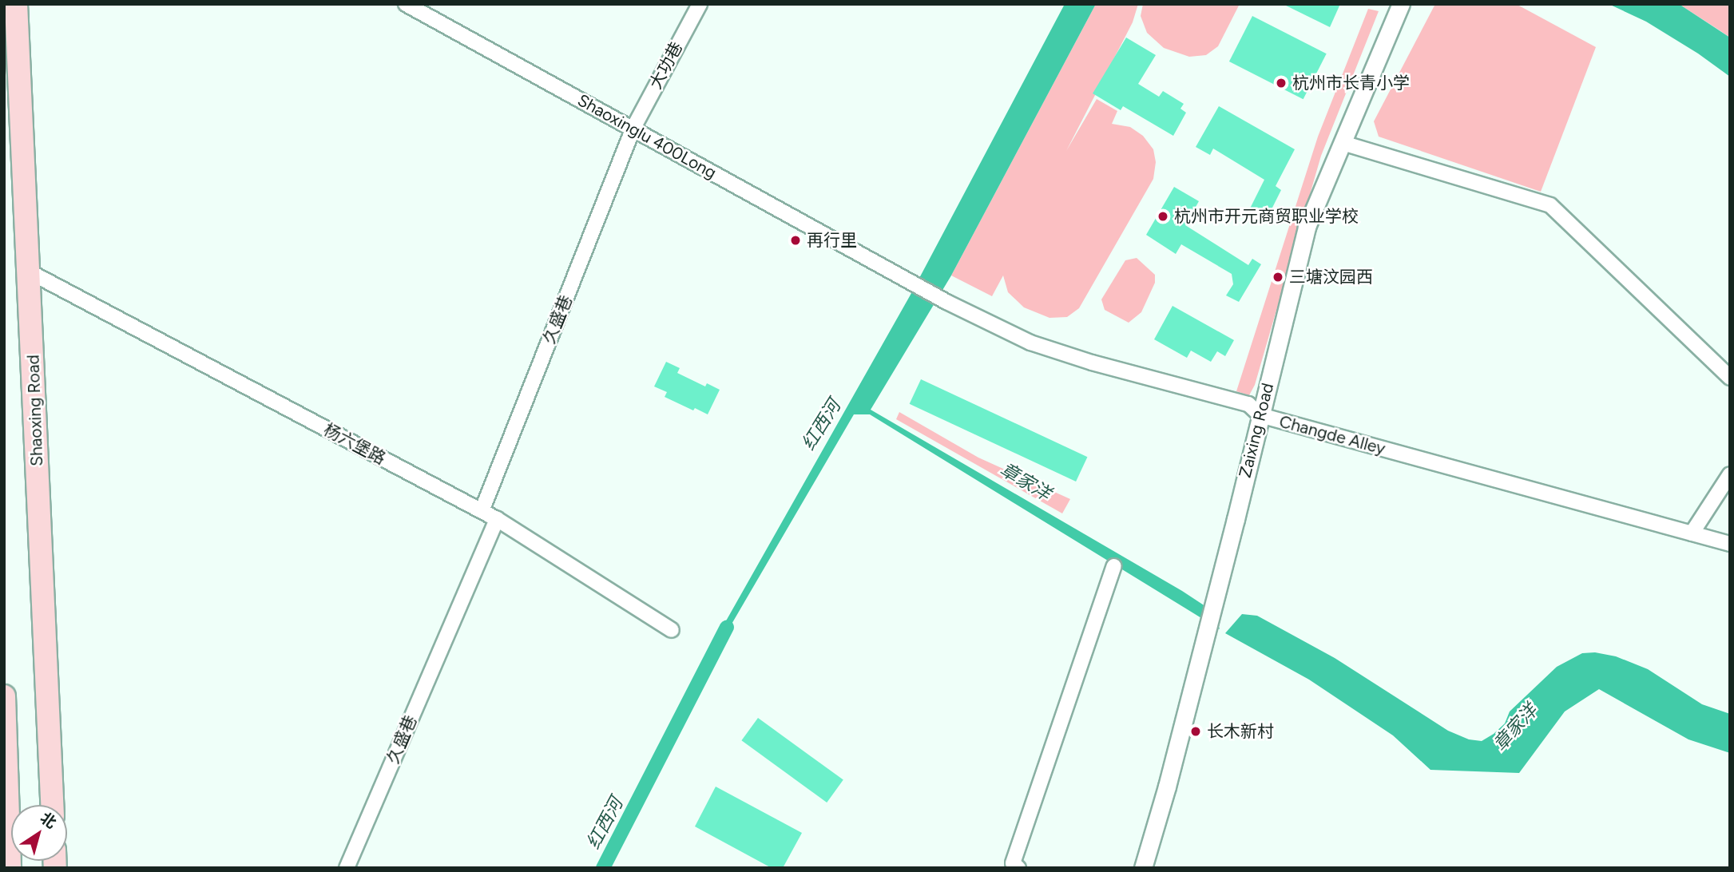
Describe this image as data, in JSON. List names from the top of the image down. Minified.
{"streets":{"main road":["Shaoxing Road"],"street":["大功巷","Shaoxinglu 400Long","久盛巷","Zaixing Road","Changde Alley","杨六堡路"]},"crossings":[["大功巷","Shaoxinglu 400Long"],["大功巷","久盛巷"],["Shaoxinglu 400Long","久盛巷"],["Shaoxinglu 400Long","Changde Alley"],["久盛巷","杨六堡路"],["Shaoxing Road","杨六堡路"],["Zaixing Road","Changde Alley"]],"water":["红西河","章家洋"],"places":["杭州市长青小学","杭州市开元商贸职业学校","再行里","三塘汶园西","长木新村"],"north":"top right"}
